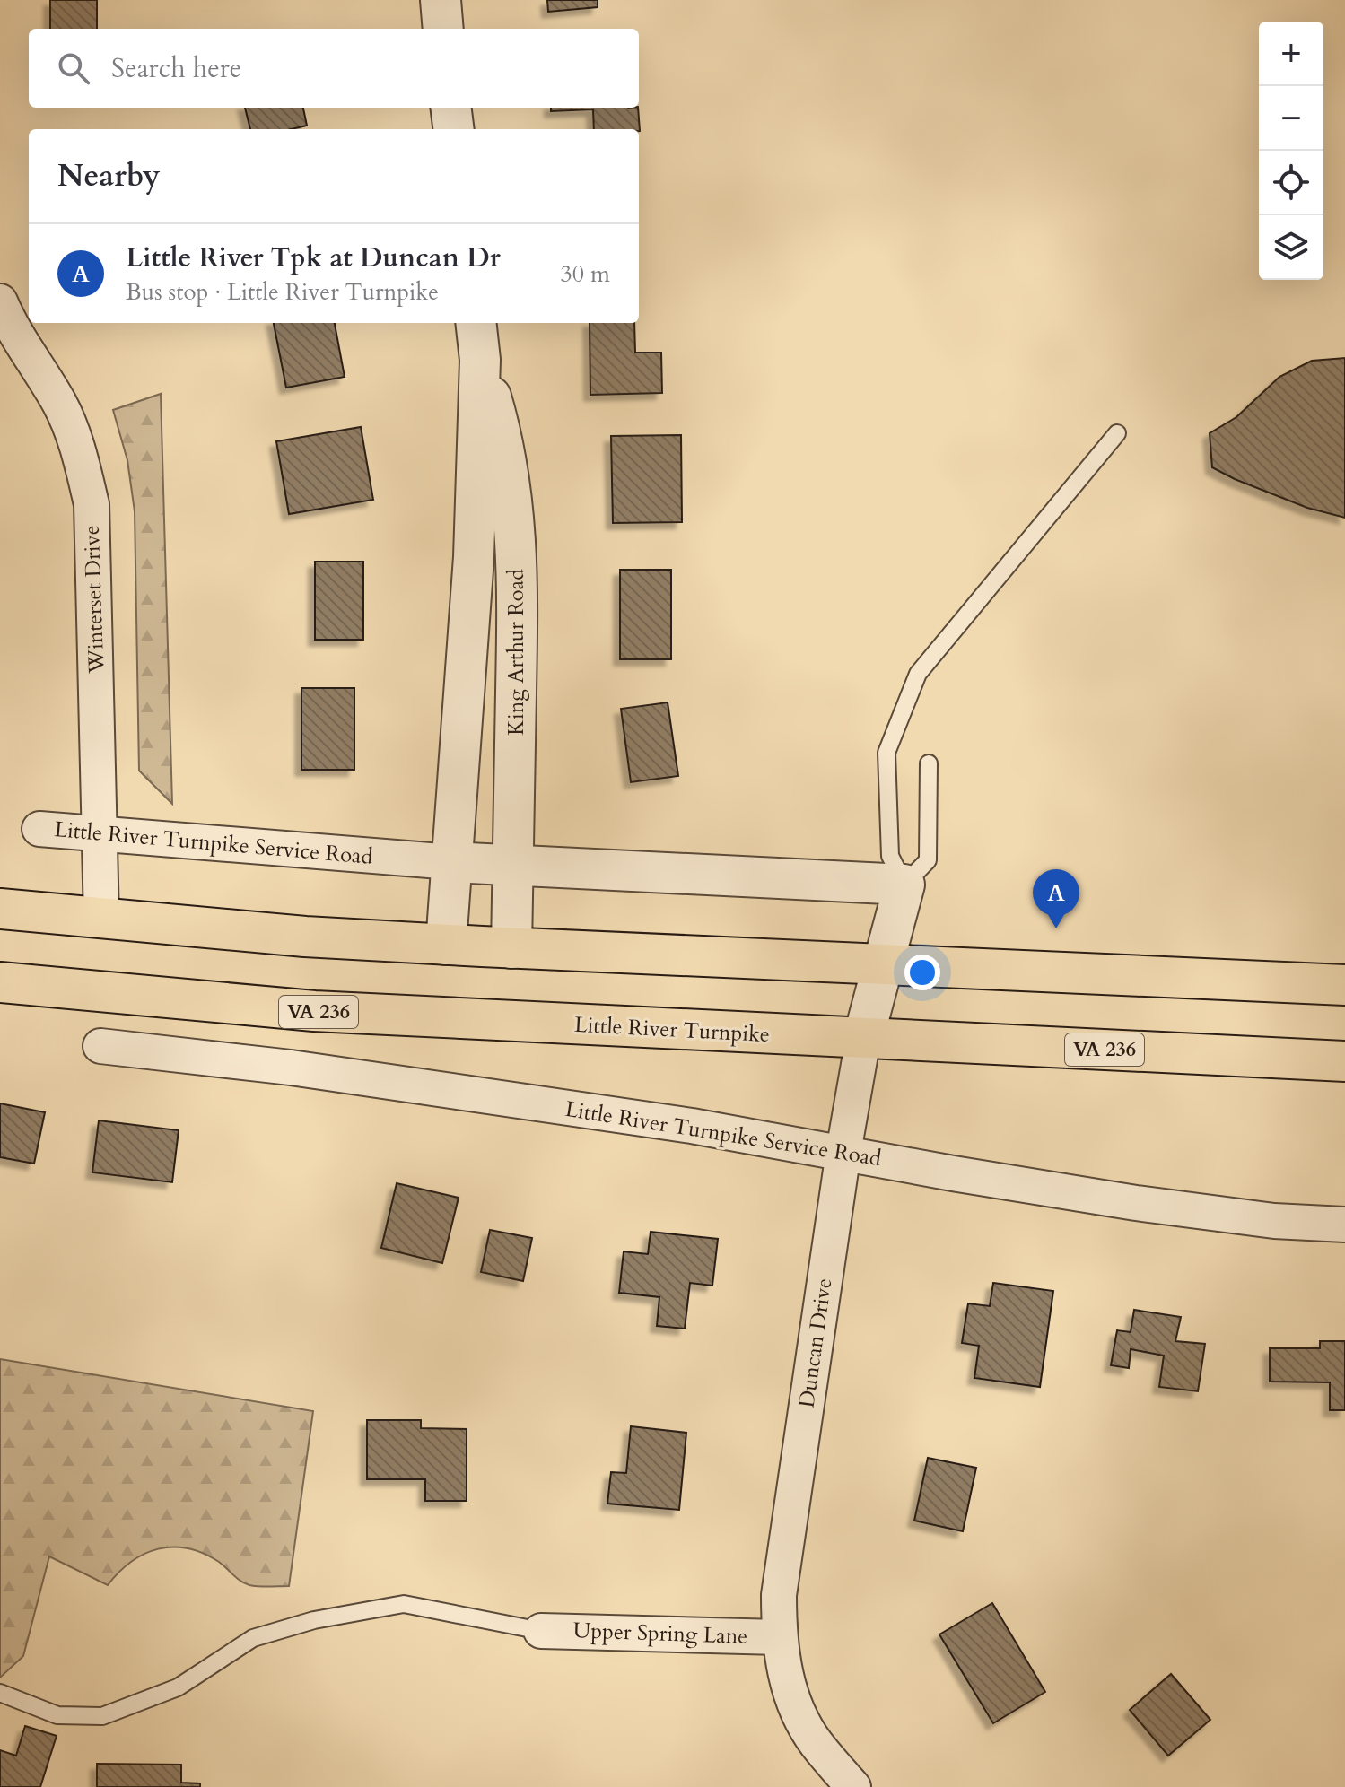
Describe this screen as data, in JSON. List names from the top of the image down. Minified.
{"streets":{"main road":["VA 236","Little River Turnpike"],"street":["Winterset Drive","King Arthur Road","Little River Turnpike Service Road","Duncan Drive","Upper Spring Lane"]},"crossings":[["Winterset Drive","Little River Turnpike Service Road"],["King Arthur Road","Little River Turnpike Service Road"],["Little River Turnpike Service Road","Duncan Drive"],["Little River Turnpike","Duncan Drive"],["Duncan Drive","Upper Spring Lane"]],"page":{"map_buttons":["+","−"],"search":"Search here","heading":"Nearby","list":[{"mark":"A","name":"Little River Tpk at Duncan Dr","note":"Bus stop · Little River Turnpike","value":"30 m"}],"pins":"A"}}
